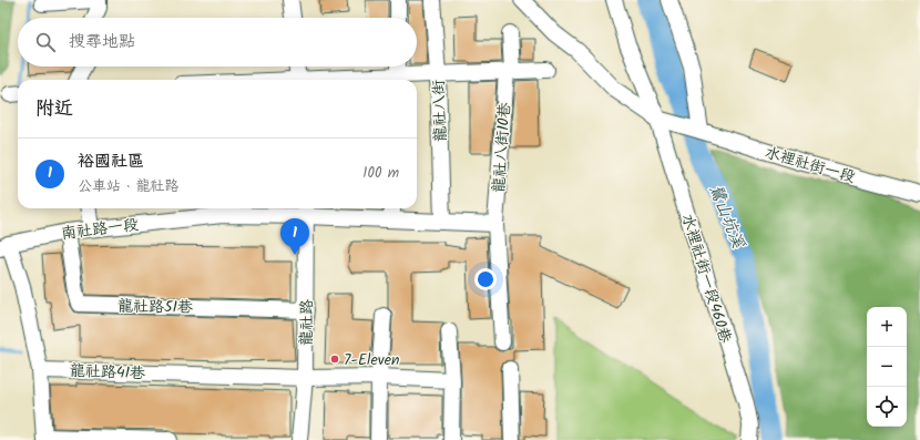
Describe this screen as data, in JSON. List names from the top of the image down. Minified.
{"streets":{"street":["龍社八街","龍社八街10巷","水裡社街一段","南社路一段","水裡社街一段460巷","龍社路51巷","龍社路","龍社路41巷"]},"crossings":[["水裡社街一段","水裡社街一段460巷"],["南社路一段","龍社路51巷"],["南社路一段","龍社路"],["龍社路51巷","龍社路"],["龍社路","龍社路41巷"]],"water":["鷺山坑溪"],"places":["7-Eleven"],"page":{"search":"搜尋地點","heading":"附近","list":[{"mark":"1","name":"裕國社區","note":"公車站 · 龍社路","value":"100 m"}],"pins":"1","map_buttons":["+","−"]}}
